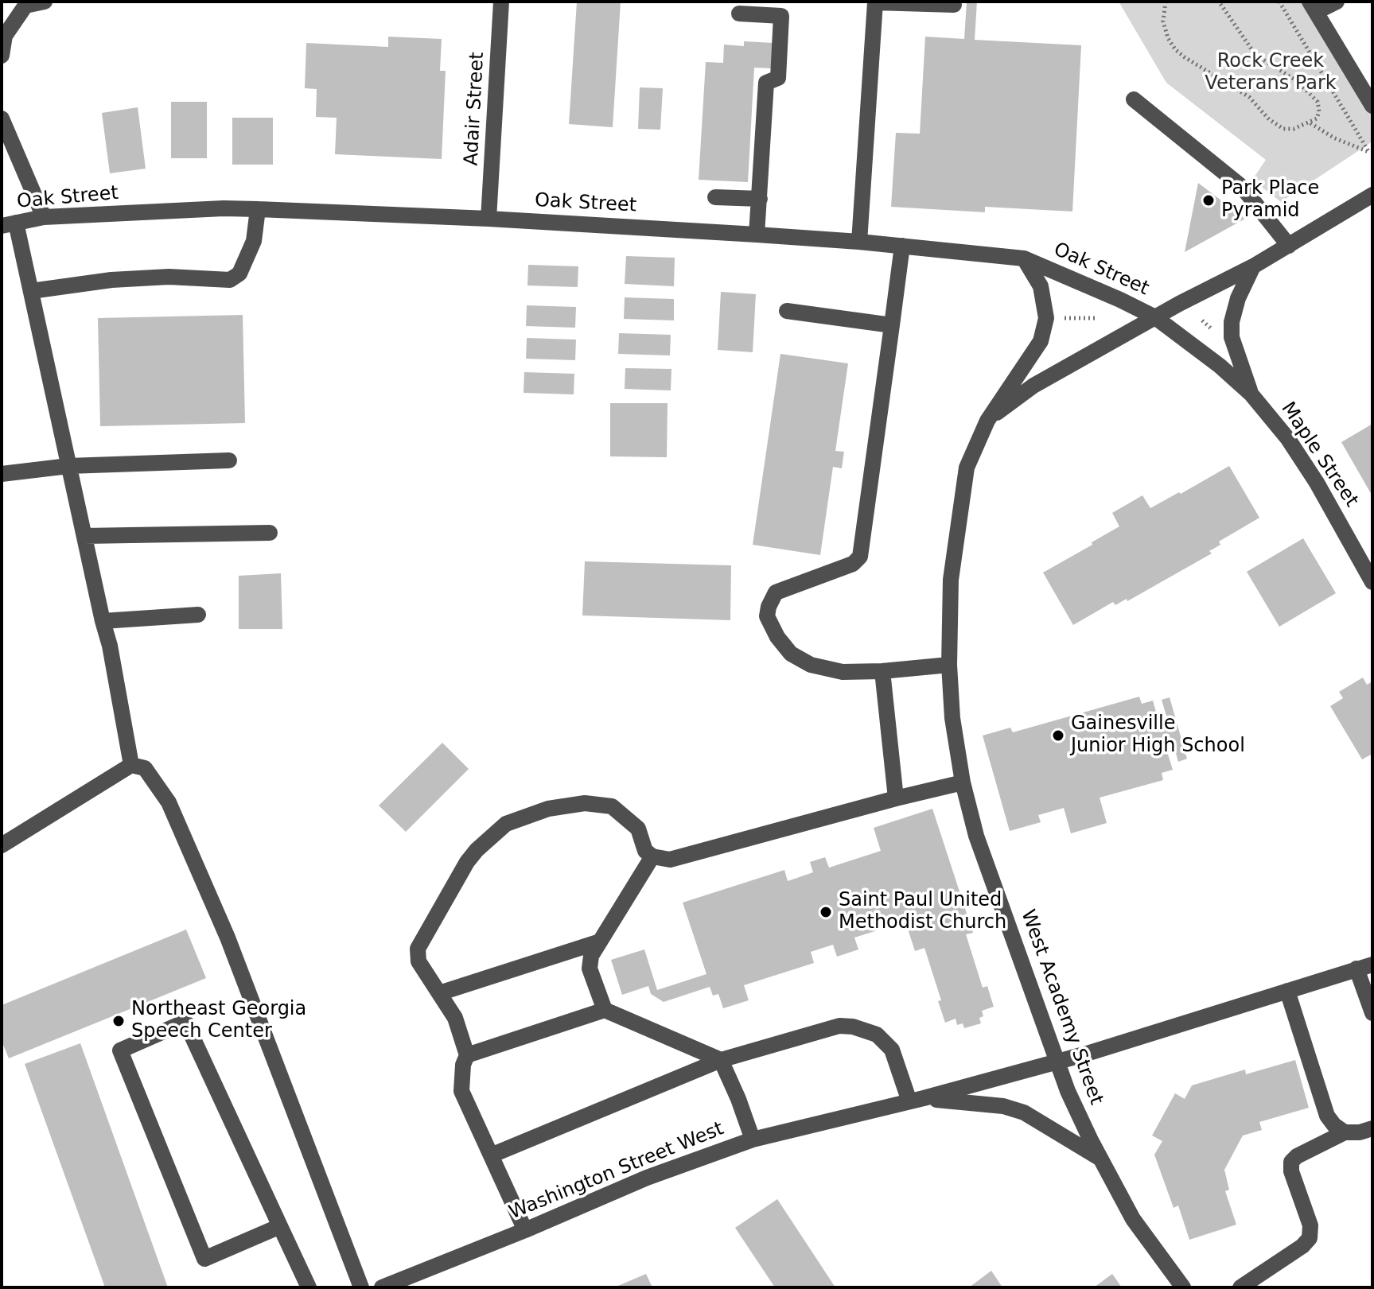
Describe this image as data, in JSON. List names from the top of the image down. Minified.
{"streets":{"street":["Adair Street","Oak Street","Maple Street","West Academy Street","Washington Street West"]},"crossings":[["Adair Street","Oak Street"],["Oak Street","Maple Street"],["Oak Street","West Academy Street"],["West Academy Street","Washington Street West"]],"parks":["Rock Creek Veterans Park"],"places":["Park Place Pyramid","Gainesville Junior High School","Saint Paul United Methodist Church","Northeast Georgia Speech Center"]}
